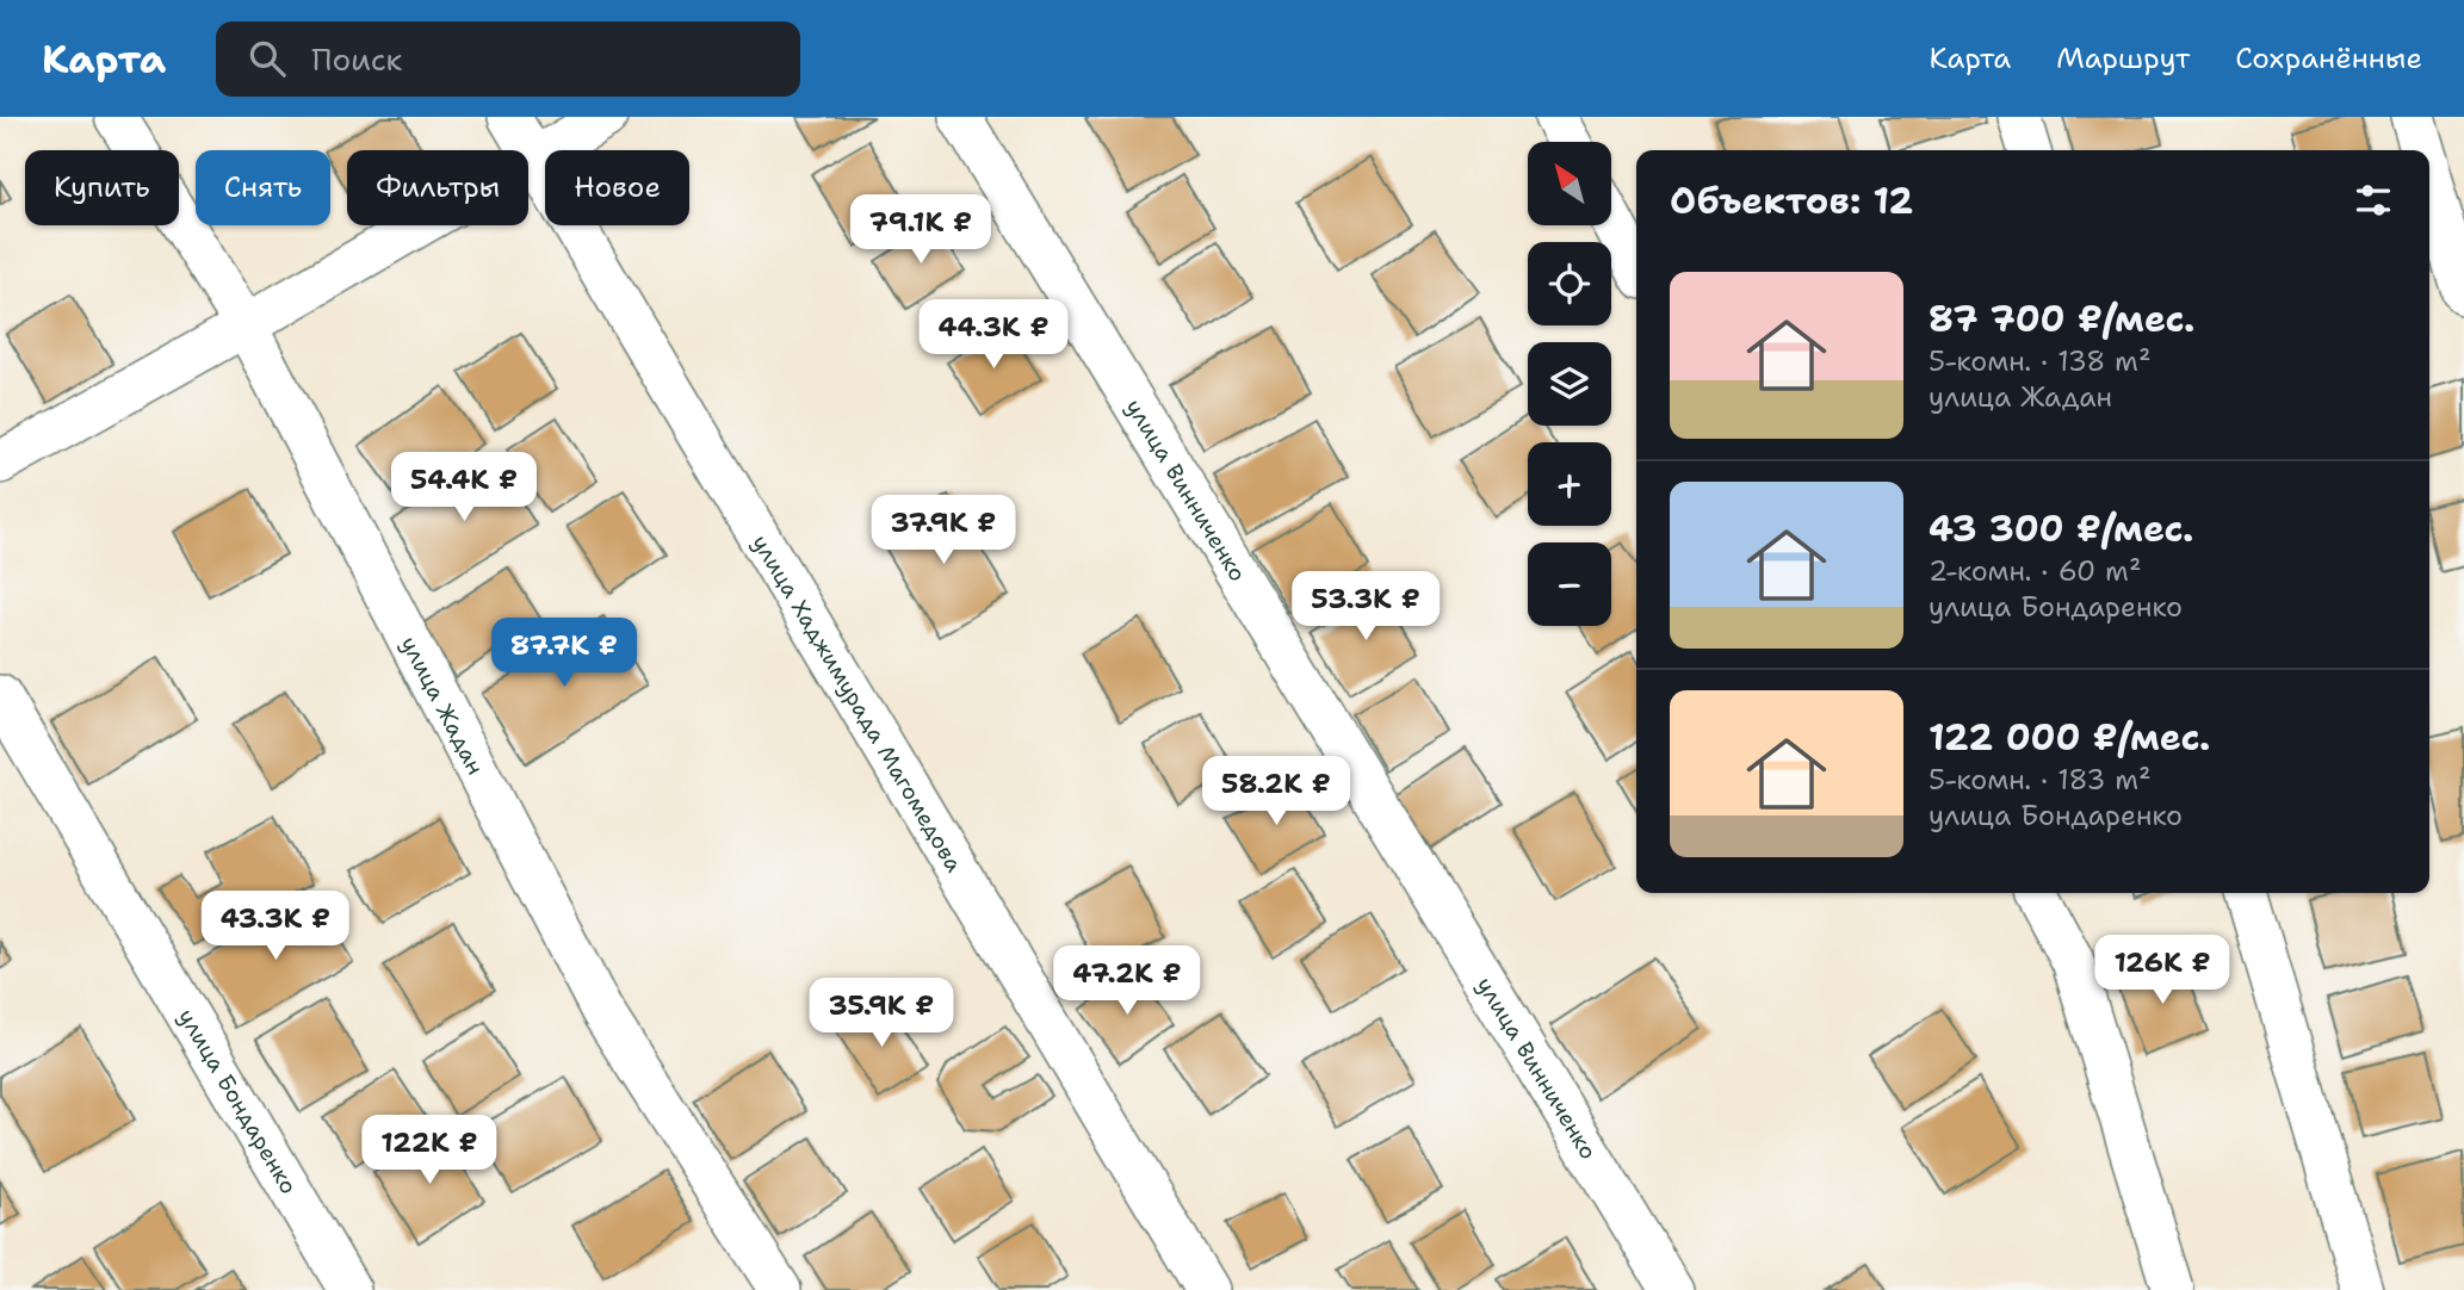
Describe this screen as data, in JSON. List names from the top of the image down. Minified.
{"streets":{"street":["улица Винниченко","улица Хаджимурада Магомедова","улица Жадан","улица Бондаренко"]},"north":"top left","page":{"header":"Карта","search":"Поиск","nav":["Карта","Маршрут","Сохранённые"],"map_buttons":["+","−"],"chip":["Купить","Снять","Фильтры","Новое"],"heading":"Объектов: 12","price":["79.1K ₽","44.3K ₽","54.4K ₽","37.9K ₽","53.3K ₽","87.7K ₽","58.2K ₽","43.3K ₽","126K ₽","47.2K ₽","35.9K ₽","122K ₽"],"list":[{"name":"87 700 ₽/мес.","note":"5-комн. · 138 m² · улица Жадан"},{"name":"43 300 ₽/мес.","note":"2-комн. · 60 m² · улица Бондаренко"},{"name":"122 000 ₽/мес.","note":"5-комн. · 183 m² · улица Бондаренко"}]}}
